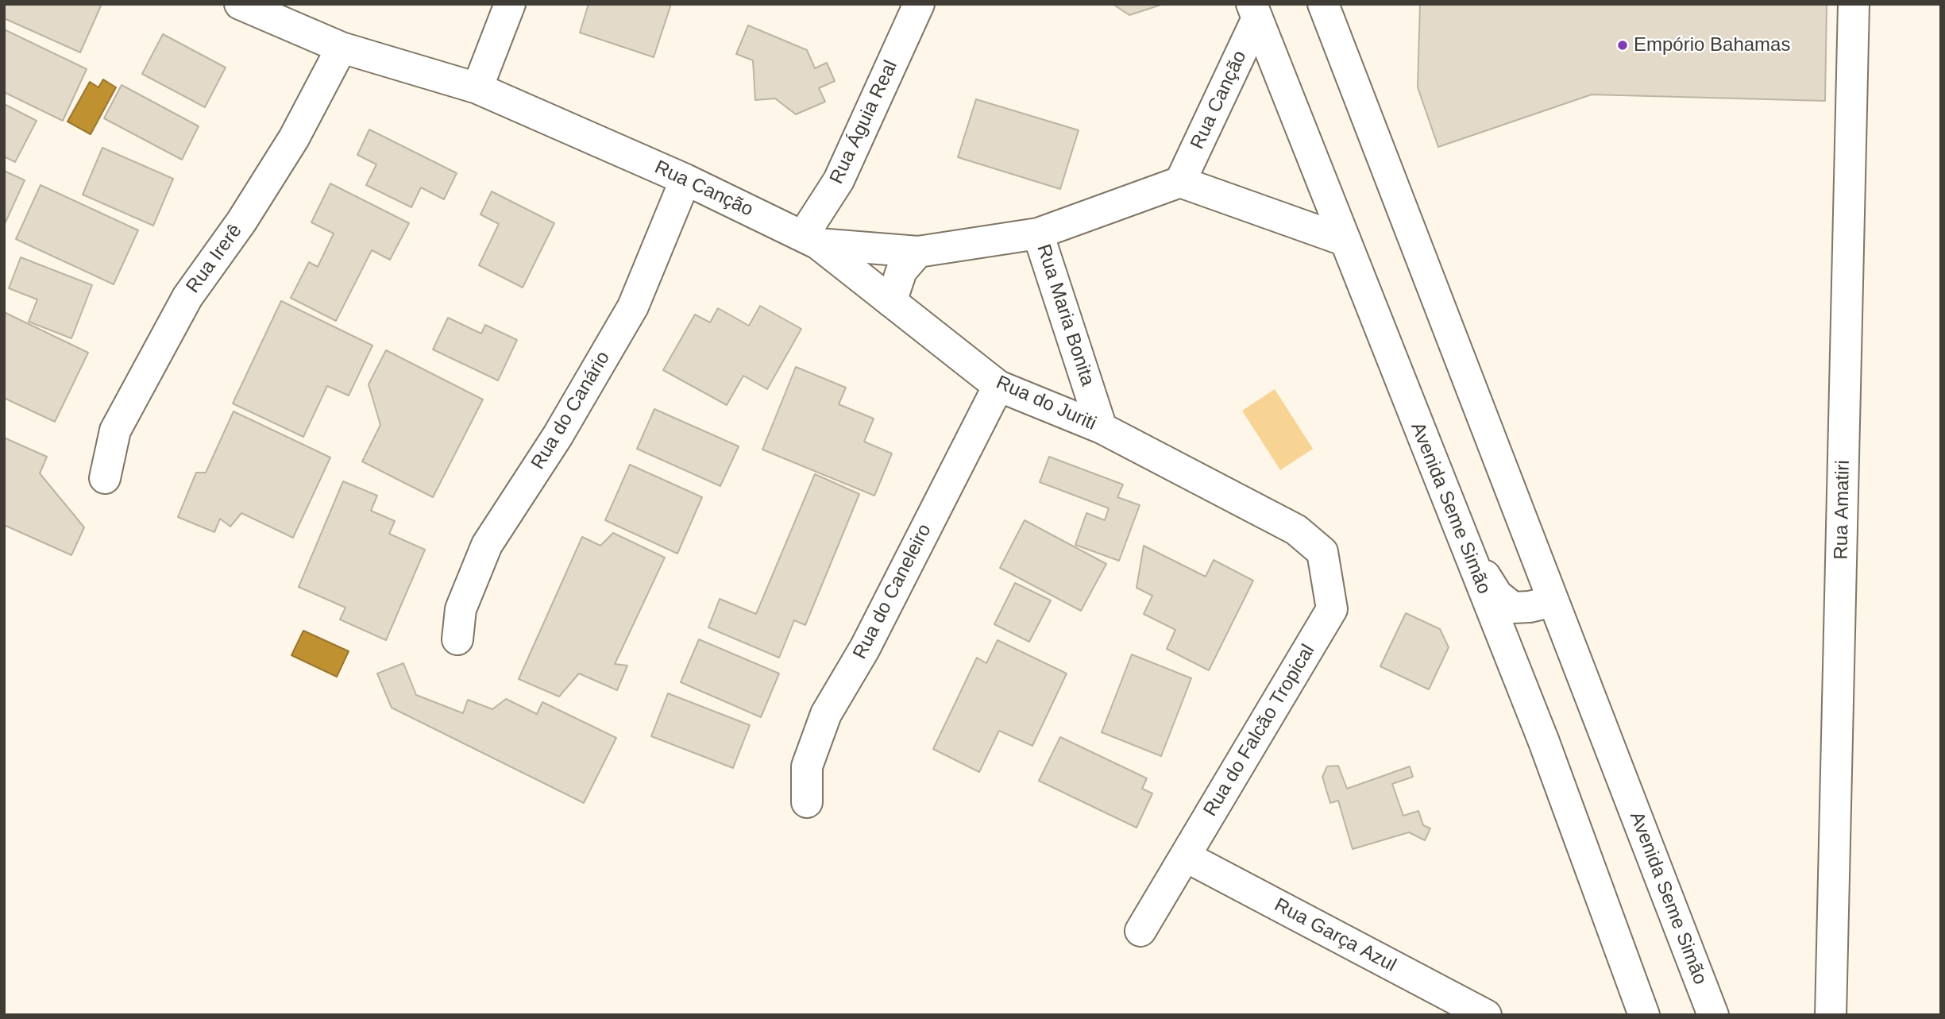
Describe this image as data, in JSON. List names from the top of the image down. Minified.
{"streets":{"street":["Rua Canção","Rua Águia Real","Rua Irerê","Rua Maria Bonita","Rua do Juriti","Rua do Canário","Avenida Seme Simão","Rua Amatiri","Rua do Caneleiro","Rua do Falcão Tropical","Rua Garça Azul"]},"crossings":[["Rua Canção","Rua Águia Real"],["Rua Canção","Rua Irerê"],["Rua Canção","Rua Maria Bonita"],["Rua Canção","Rua do Juriti"],["Rua Canção","Rua do Canário"],["Rua Canção","Avenida Seme Simão"],["Rua Águia Real","Rua do Juriti"],["Rua Maria Bonita","Rua do Juriti"],["Rua do Juriti","Rua do Caneleiro"],["Rua do Juriti","Rua do Falcão Tropical"],["Rua do Falcão Tropical","Rua Garça Azul"]],"places":["Empório Bahamas"]}
